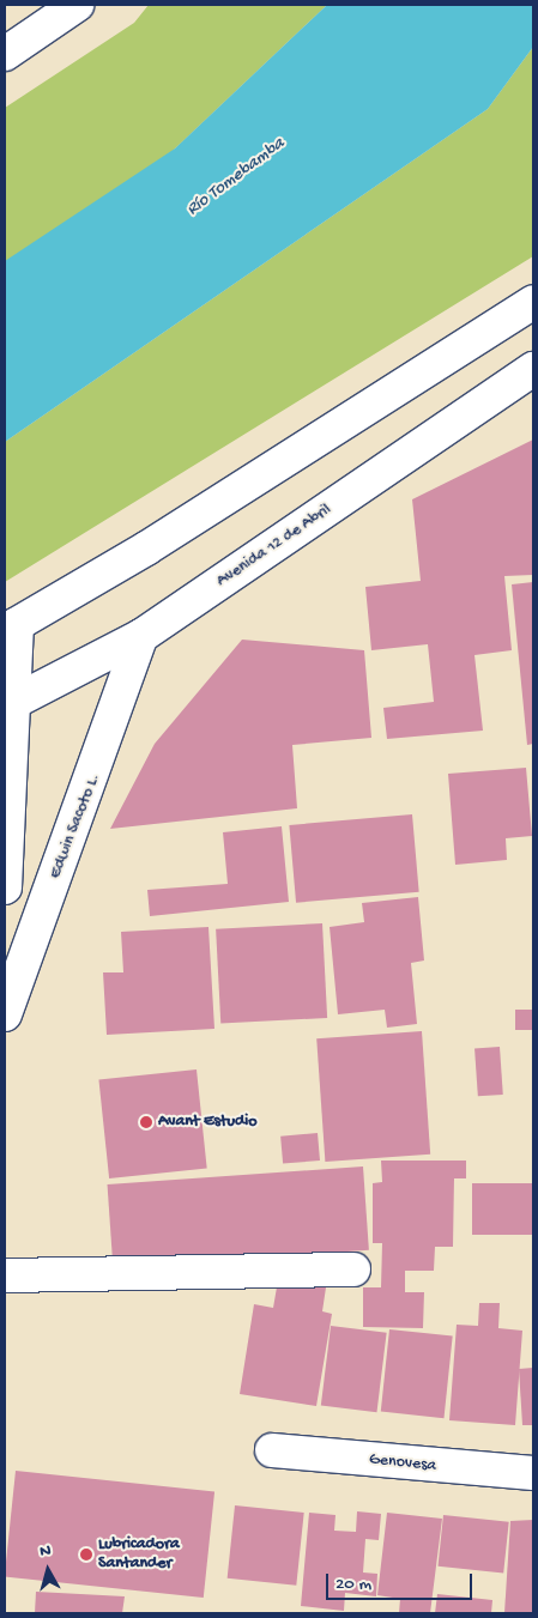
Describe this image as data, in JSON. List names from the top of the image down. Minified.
{"streets":{"street":["Avenida 12 de Abril","Edwin Sacoto L.","Genovesa"]},"crossings":[["Avenida 12 de Abril","Edwin Sacoto L."]],"water":["Río Tomebamba"],"places":["Avant Estudio","Lubricadora Santander"],"scale_bar":"20 m","north":"top"}
